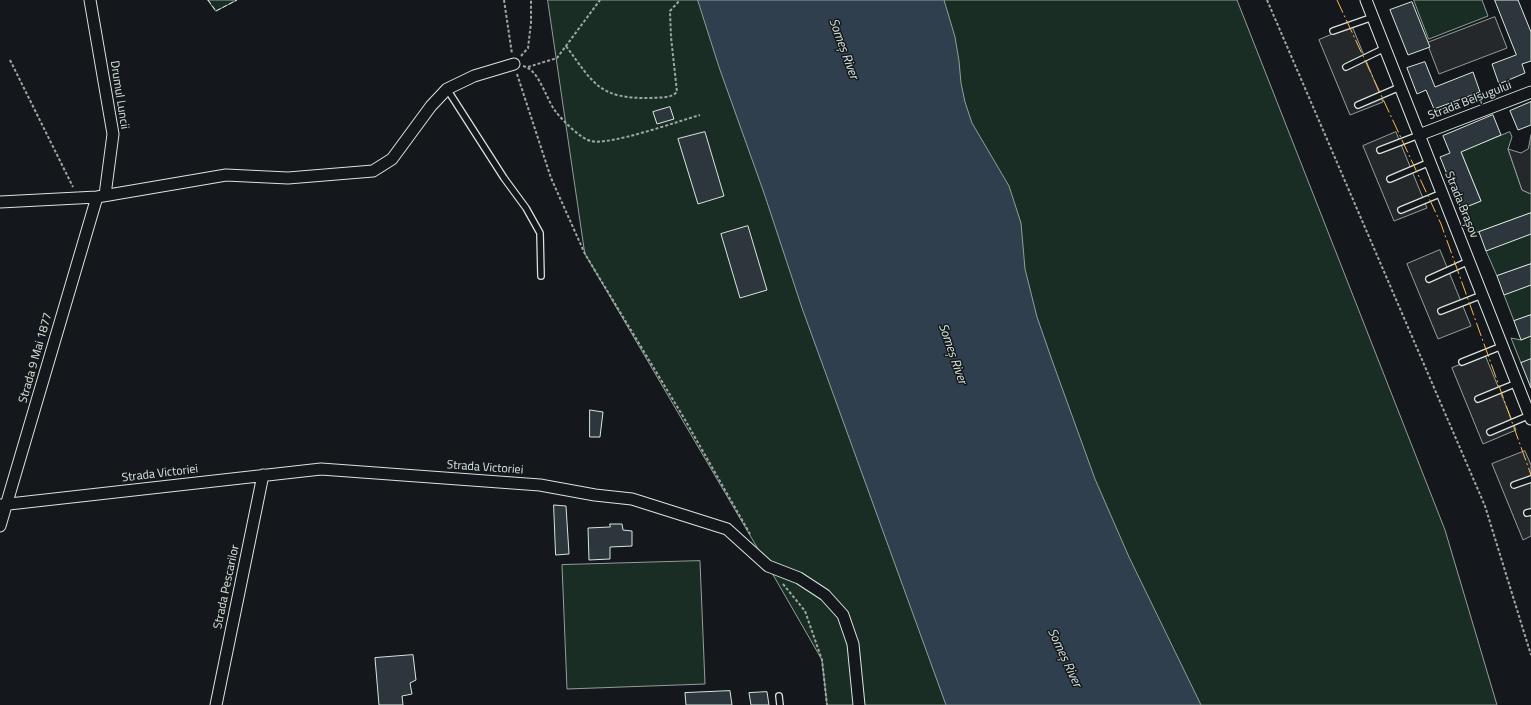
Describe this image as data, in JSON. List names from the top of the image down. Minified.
{"streets":{"street":["Drumul Luncii","Strada Belșugului","Strada Brașov","Strada 9 Mai 1877","Strada Victoriei","Strada Pescarilor"]},"crossings":[["Drumul Luncii","Strada 9 Mai 1877"],["Strada Belșugului","Strada Brașov"],["Strada 9 Mai 1877","Strada Victoriei"],["Strada Victoriei","Strada Pescarilor"]],"water":["Someș River"]}
